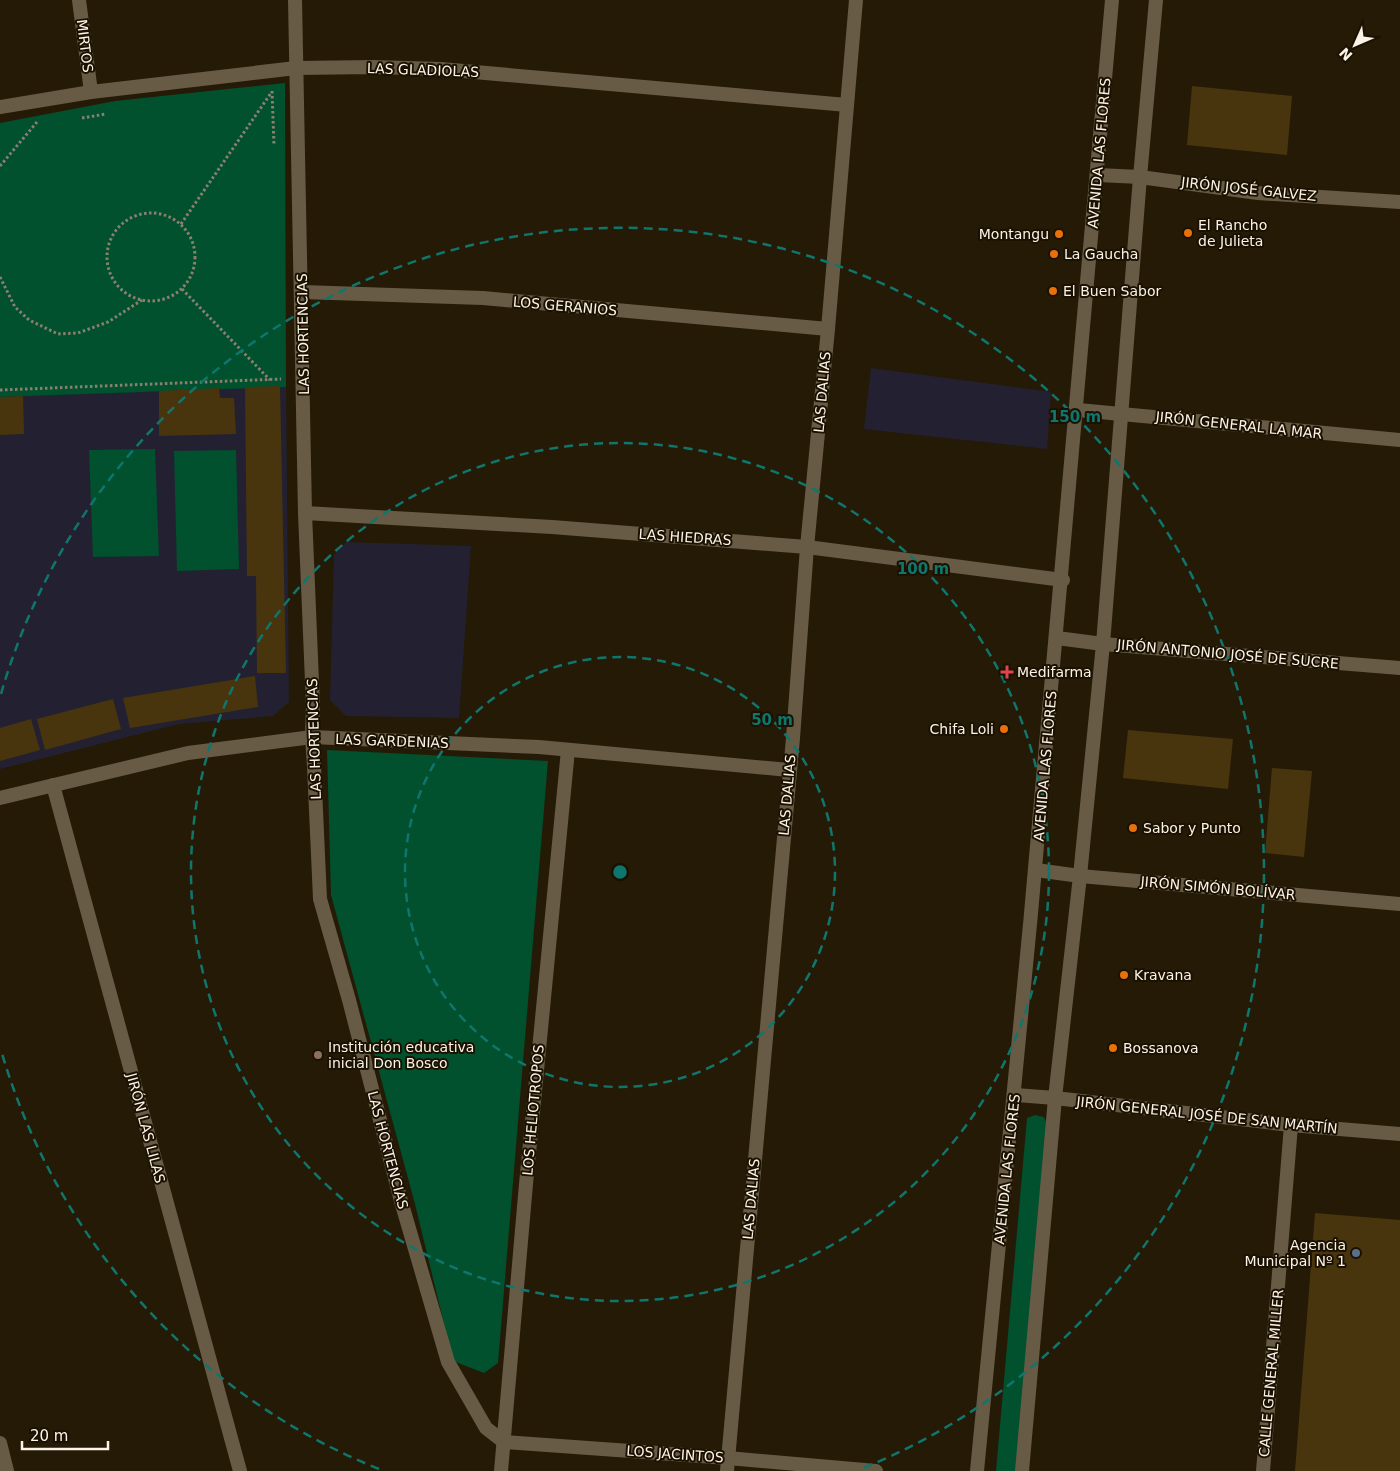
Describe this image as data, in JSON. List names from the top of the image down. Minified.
{"streets":{"street":["MIRTOS","LAS GLADIOLAS","AVENIDA LAS FLORES","JIRÓN JOSÉ GALVEZ","LOS GERANIOS","LAS HORTENCIAS","LAS DALIAS","JIRÓN GENERAL LA MAR","LAS HIEDRAS","JIRÓN ANTONIO JOSÉ DE SUCRE","LAS GARDENIAS","JIRÓN SIMÓN BOLÍVAR","LOS HELIOTROPOS","JIRÓN GENERAL JOSÉ DE SAN MARTÍN","JIRÓN LAS LILAS","CALLE GENERAL MILLER","LOS JACINTOS"]},"crossings":[["MIRTOS","LAS GLADIOLAS"],["LAS GLADIOLAS","LAS HORTENCIAS"],["LAS GLADIOLAS","LAS DALIAS"],["AVENIDA LAS FLORES","JIRÓN JOSÉ GALVEZ"],["AVENIDA LAS FLORES","JIRÓN GENERAL LA MAR"],["AVENIDA LAS FLORES","LAS HIEDRAS"],["AVENIDA LAS FLORES","JIRÓN ANTONIO JOSÉ DE SUCRE"],["AVENIDA LAS FLORES","JIRÓN SIMÓN BOLÍVAR"],["AVENIDA LAS FLORES","JIRÓN GENERAL JOSÉ DE SAN MARTÍN"],["LOS GERANIOS","LAS HORTENCIAS"],["LOS GERANIOS","LAS DALIAS"],["LAS HORTENCIAS","LAS HIEDRAS"],["LAS HORTENCIAS","LAS GARDENIAS"],["LAS HORTENCIAS","LOS HELIOTROPOS"],["LAS HORTENCIAS","LOS JACINTOS"],["LAS DALIAS","LAS HIEDRAS"],["LAS DALIAS","LAS GARDENIAS"],["LAS DALIAS","LOS JACINTOS"],["LAS GARDENIAS","LOS HELIOTROPOS"],["LAS GARDENIAS","JIRÓN LAS LILAS"],["LOS HELIOTROPOS","LOS JACINTOS"],["JIRÓN GENERAL JOSÉ DE SAN MARTÍN","CALLE GENERAL MILLER"]],"places":{"other":["El Rancho de Julieta","Montangu","La Gaucha","El Buen Sabor","Chifa Loli","Sabor y Punto","Kravana","Bossanova","Institución educativa inicial Don Bosco","Agencia Municipal Nº 1"],"health":["Medifarma"]},"scale_bar":"20 m","north":"bottom left","rings":["150 m","100 m","50 m"]}
